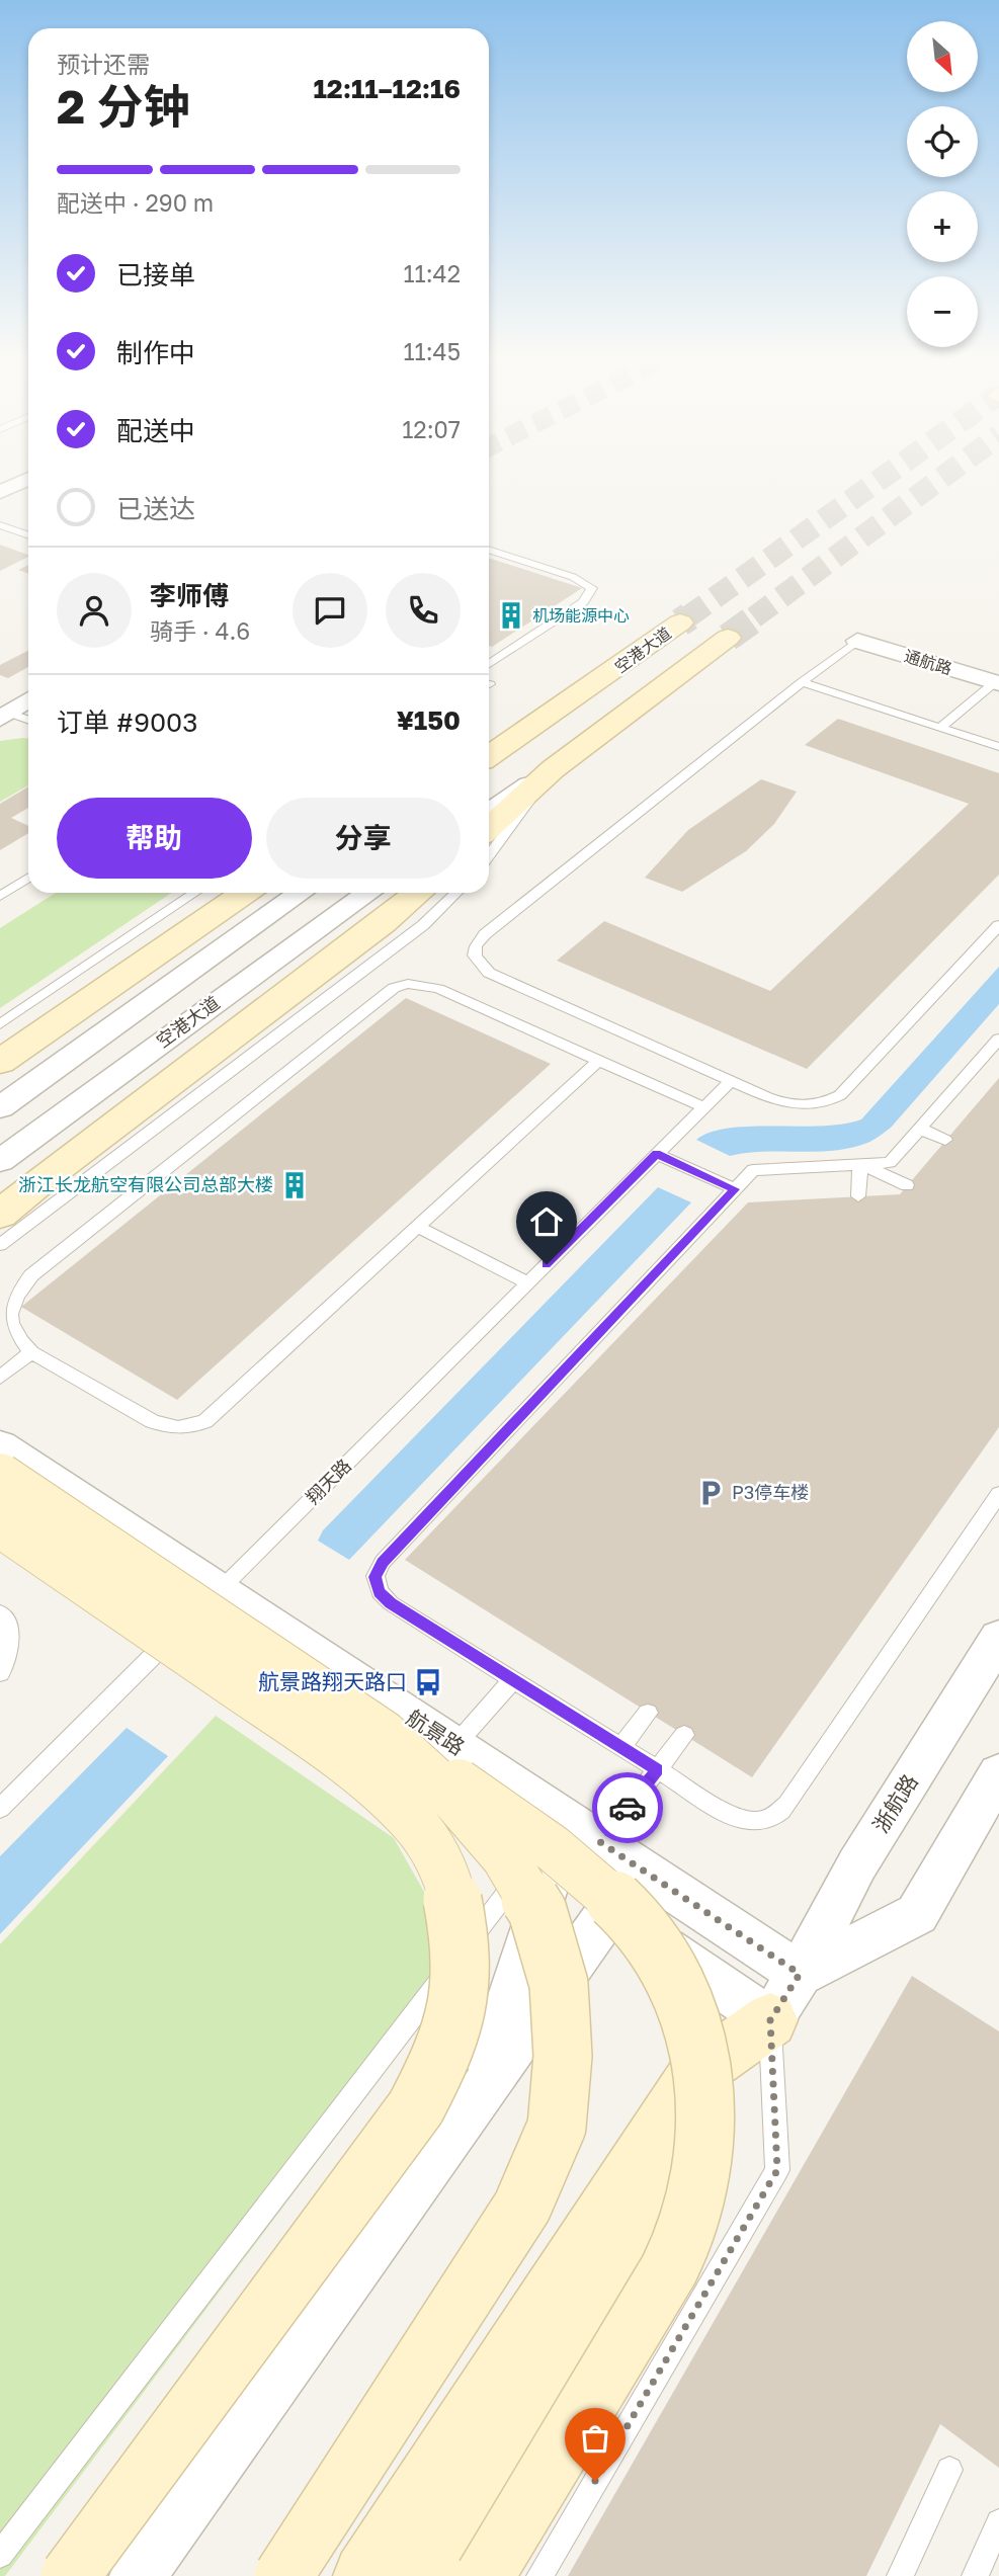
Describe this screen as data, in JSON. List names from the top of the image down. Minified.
{"streets":{"main road":["空港大道"],"street":["通航路","航景路","浙航路"],"lane":["翔天路"]},"crossings":[["翔天路","航景路"],["航景路","浙航路"]],"places":{"building":["机场能源中心","浙江长龙航空有限公司总部大楼"],"parking":["P3停车楼"],"bus stop":["航景路翔天路口"]},"north":"bottom right","page":{"map_buttons":["+","−"],"heading":["2 分钟","预计还需","12:11–12:16"],"panel":["李师傅","骑手 · 4.6","订单 #9003","¥150"],"bar":"配送中 · 290 m","list":[["已接单","11:42"],["制作中","11:45"],["配送中","12:07"],"已送达"],"buttons":["帮助","分享"]}}
